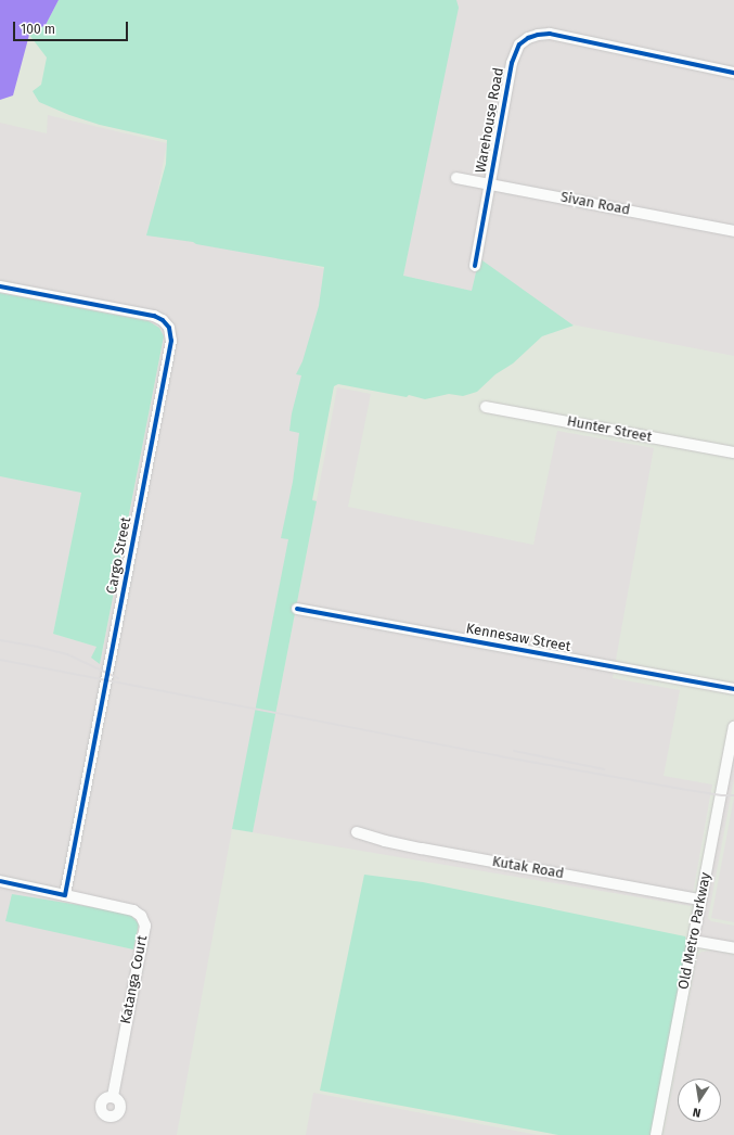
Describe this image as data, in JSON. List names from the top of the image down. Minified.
{"streets":{"street":["Warehouse Road","Sivan Road","Hunter Street","Cargo Street","Kennesaw Street","Kutak Road","Old Metro Parkway","Katanga Court"]},"crossings":[["Warehouse Road","Sivan Road"],["Cargo Street","Katanga Court"],["Kutak Road","Old Metro Parkway"]],"scale_bar":"100 m","north":"bottom"}
